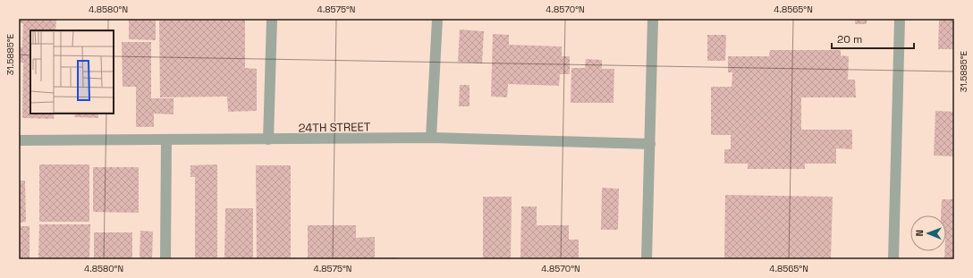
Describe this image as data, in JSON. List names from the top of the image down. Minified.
{"streets":{"street":["24TH STREET"]},"scale_bar":"20 m","north":"left","coordinates":["4.8580°N","4.8575°N","4.8570°N","4.8565°N","31.5885°E"]}
